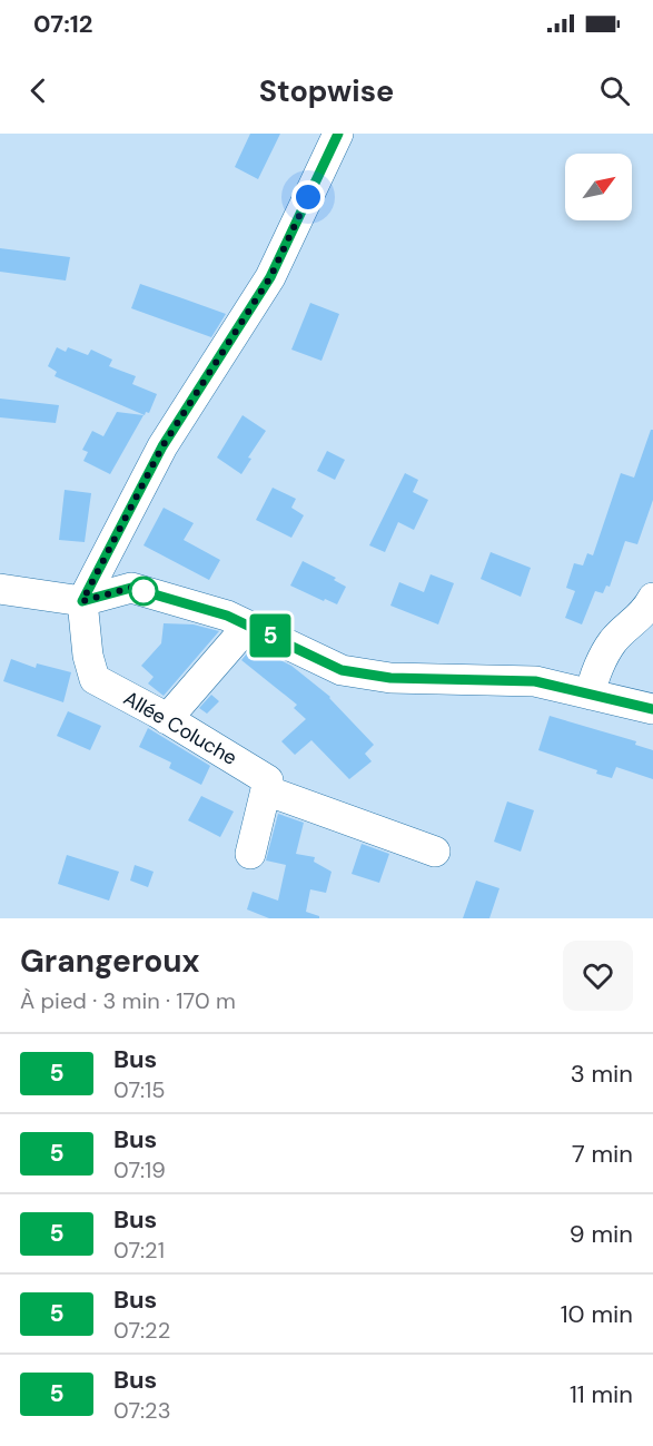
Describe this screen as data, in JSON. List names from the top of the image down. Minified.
{"streets":{"street":["Allée Coluche"]},"lines":["bus line 5"],"north":"top right","page":{"status":"07:12","header":"Stopwise","on_map":"5","heading":["Grangeroux","À pied · 3 min · 170 m"],"list":[{"mark":"5","name":"Bus","note":"07:15","value":"3 min"},{"mark":"5","name":"Bus","note":"07:19","value":"7 min"},{"mark":"5","name":"Bus","note":"07:21","value":"9 min"},{"mark":"5","name":"Bus","note":"07:22","value":"10 min"},{"mark":"5","name":"Bus","note":"07:23","value":"11 min"}]}}
